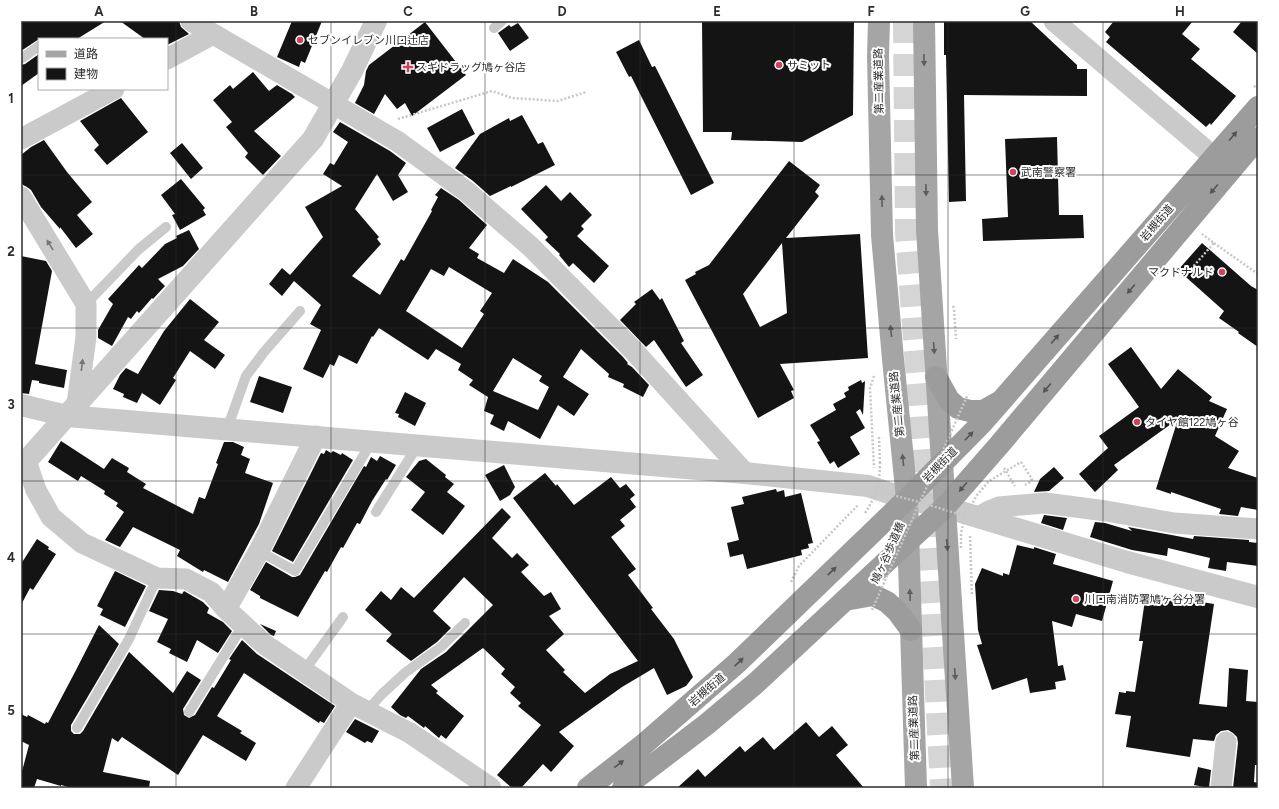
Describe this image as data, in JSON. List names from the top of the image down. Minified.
{"streets":{"highway":["岩槻街道"],"main road":["第二産業道路"],"path":["鳩ヶ谷歩道橋"]},"crossings":[["第二産業道路","岩槻街道"],["第二産業道路","鳩ヶ谷歩道橋"],["岩槻街道","鳩ヶ谷歩道橋"]],"places":{"other":["セブンイレブン川口辻店","サミット","武南警察署","マクドナルド","タイヤ館122鳩ヶ谷","川口南消防署鳩ヶ谷分署"],"health":["スギドラッグ鳩ヶ谷店"]},"legend":["道路","建物"],"grid":{"columns":["A","B","C","D","E","F","G","H"],"rows":["1","2","3","4","5"]}}
